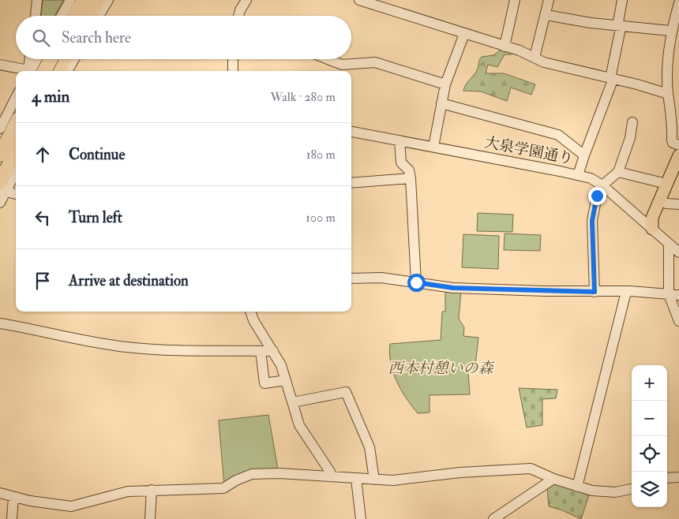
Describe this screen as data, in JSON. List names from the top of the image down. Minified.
{"streets":{"street":["大泉学園通り"]},"parks":["西本村憩いの森"],"page":{"search":"Search here","heading":["4 min","Walk · 280 m"],"list":[["Continue","180 m"],["Turn left","100 m"],"Arrive at destination"],"map_buttons":["+","−"]}}
